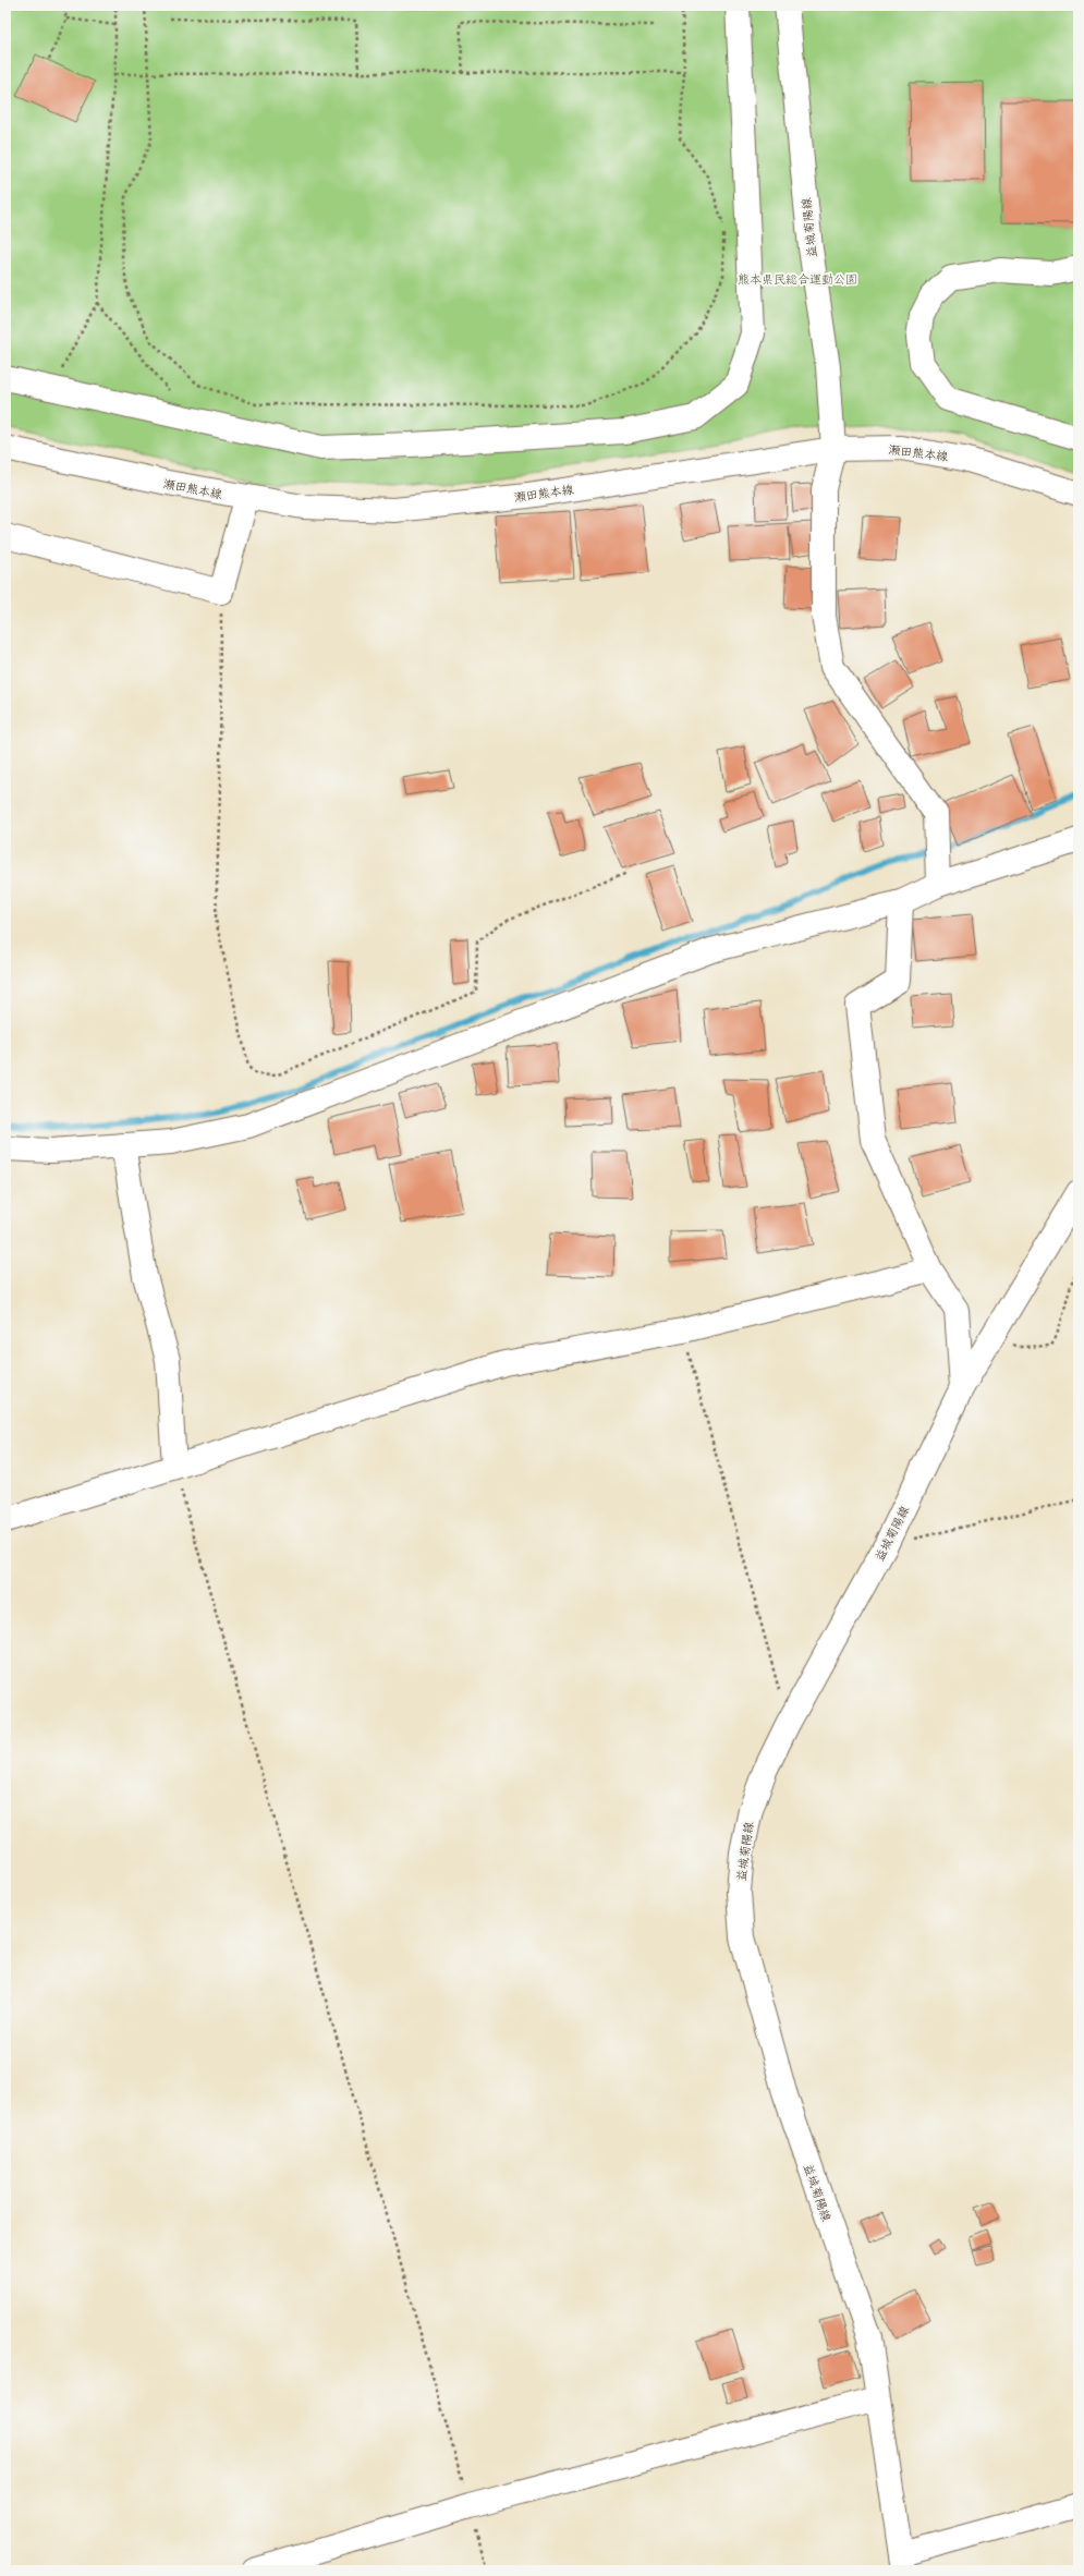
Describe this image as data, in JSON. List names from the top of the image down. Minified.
{"streets":{"street":["益城菊陽線","瀬田熊本線"]},"crossings":[["益城菊陽線","瀬田熊本線"]],"parks":["熊本県民総合運動公園"]}
